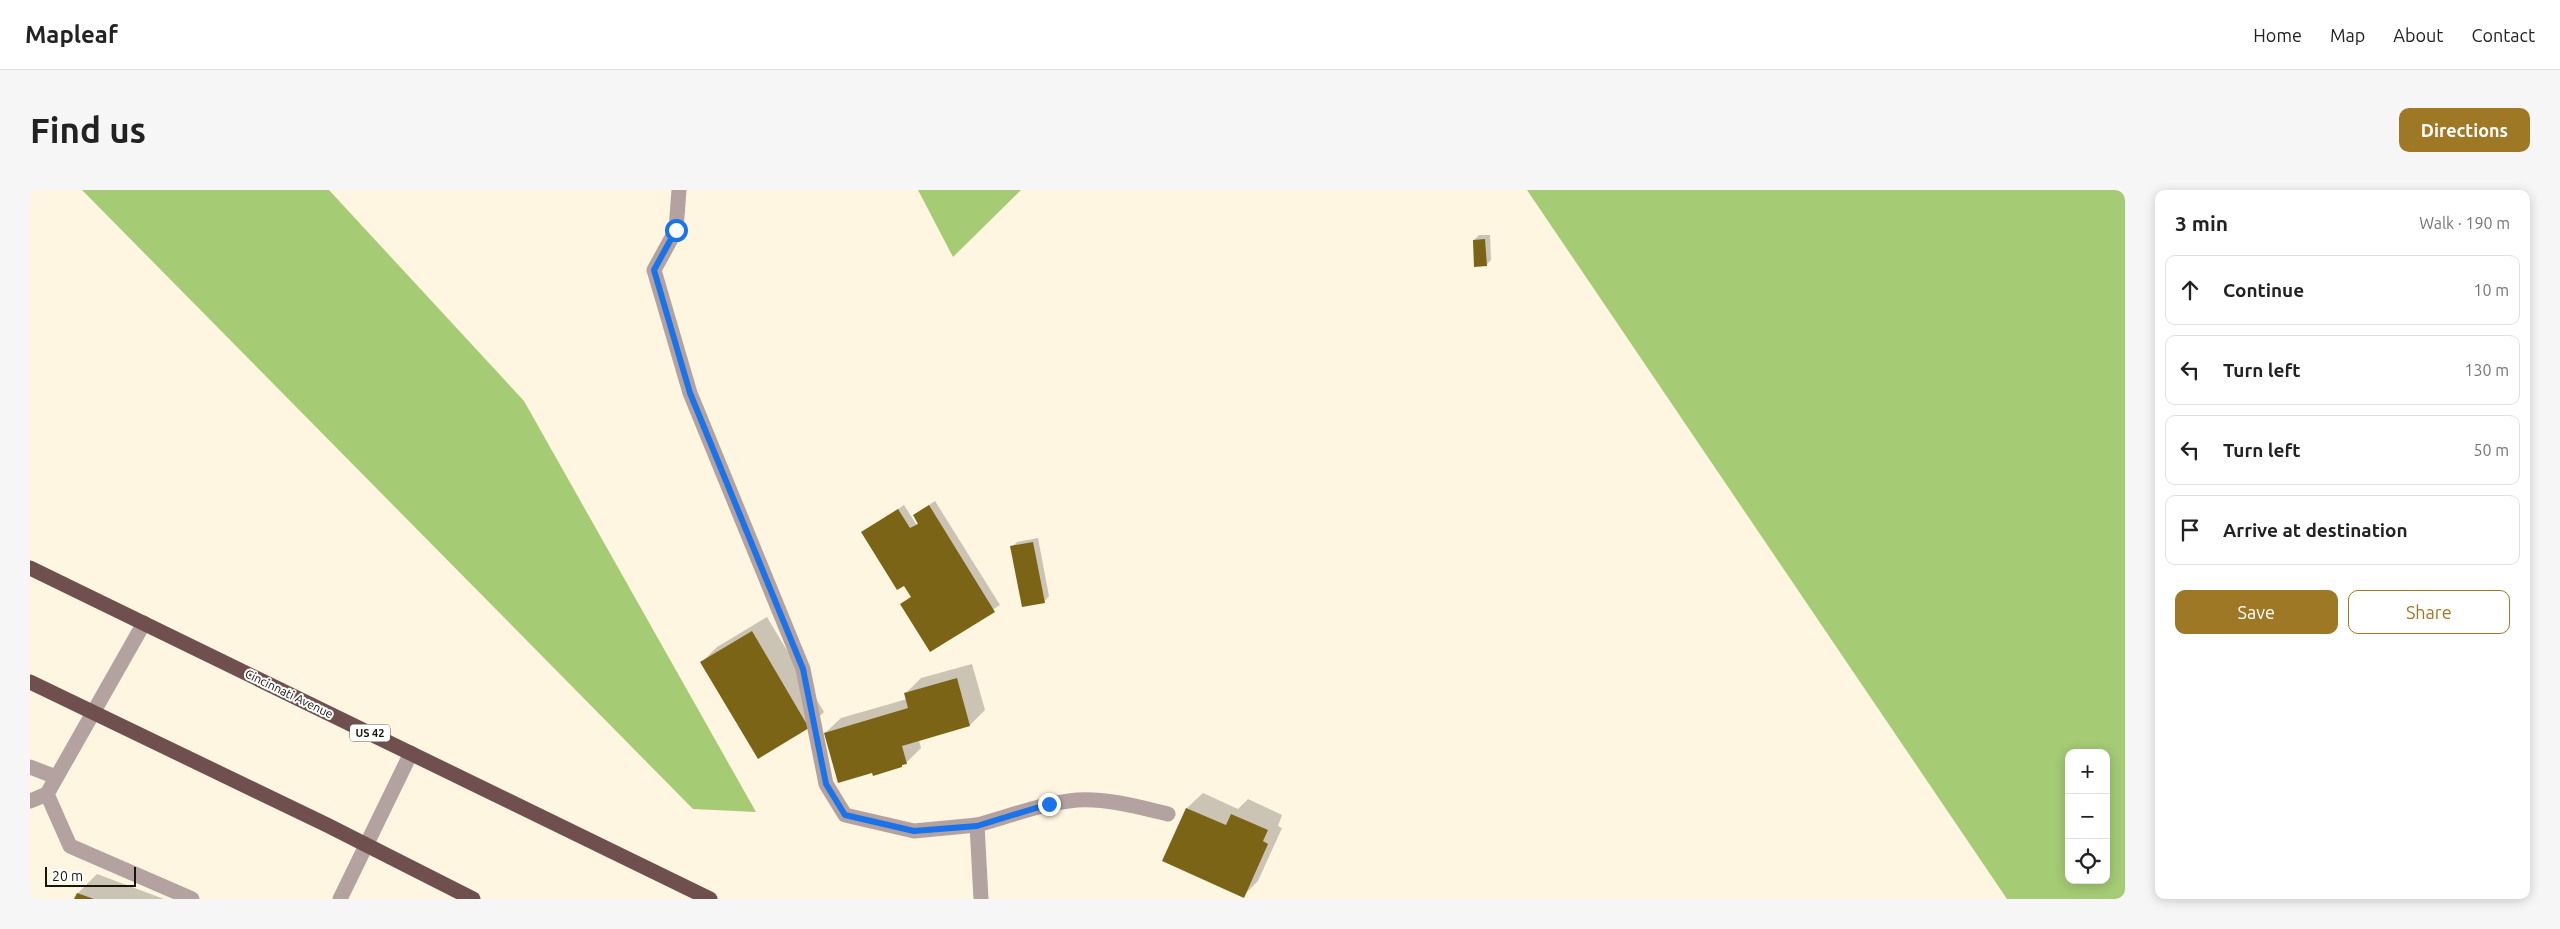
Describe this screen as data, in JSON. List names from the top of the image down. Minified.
{"streets":{"highway":["Cincinnati Avenue","US 42"]},"scale_bar":"20 m","page":{"header":"Mapleaf","nav":["Home","Map","About","Contact"],"buttons":["Directions",["Save","Share"]],"title":"Find us","heading":["3 min","Walk · 190 m"],"list":[["Continue","10 m"],["Turn left","130 m"],["Turn left","50 m"],"Arrive at destination"],"map_buttons":["+","−"],"scale":"20 m"}}
